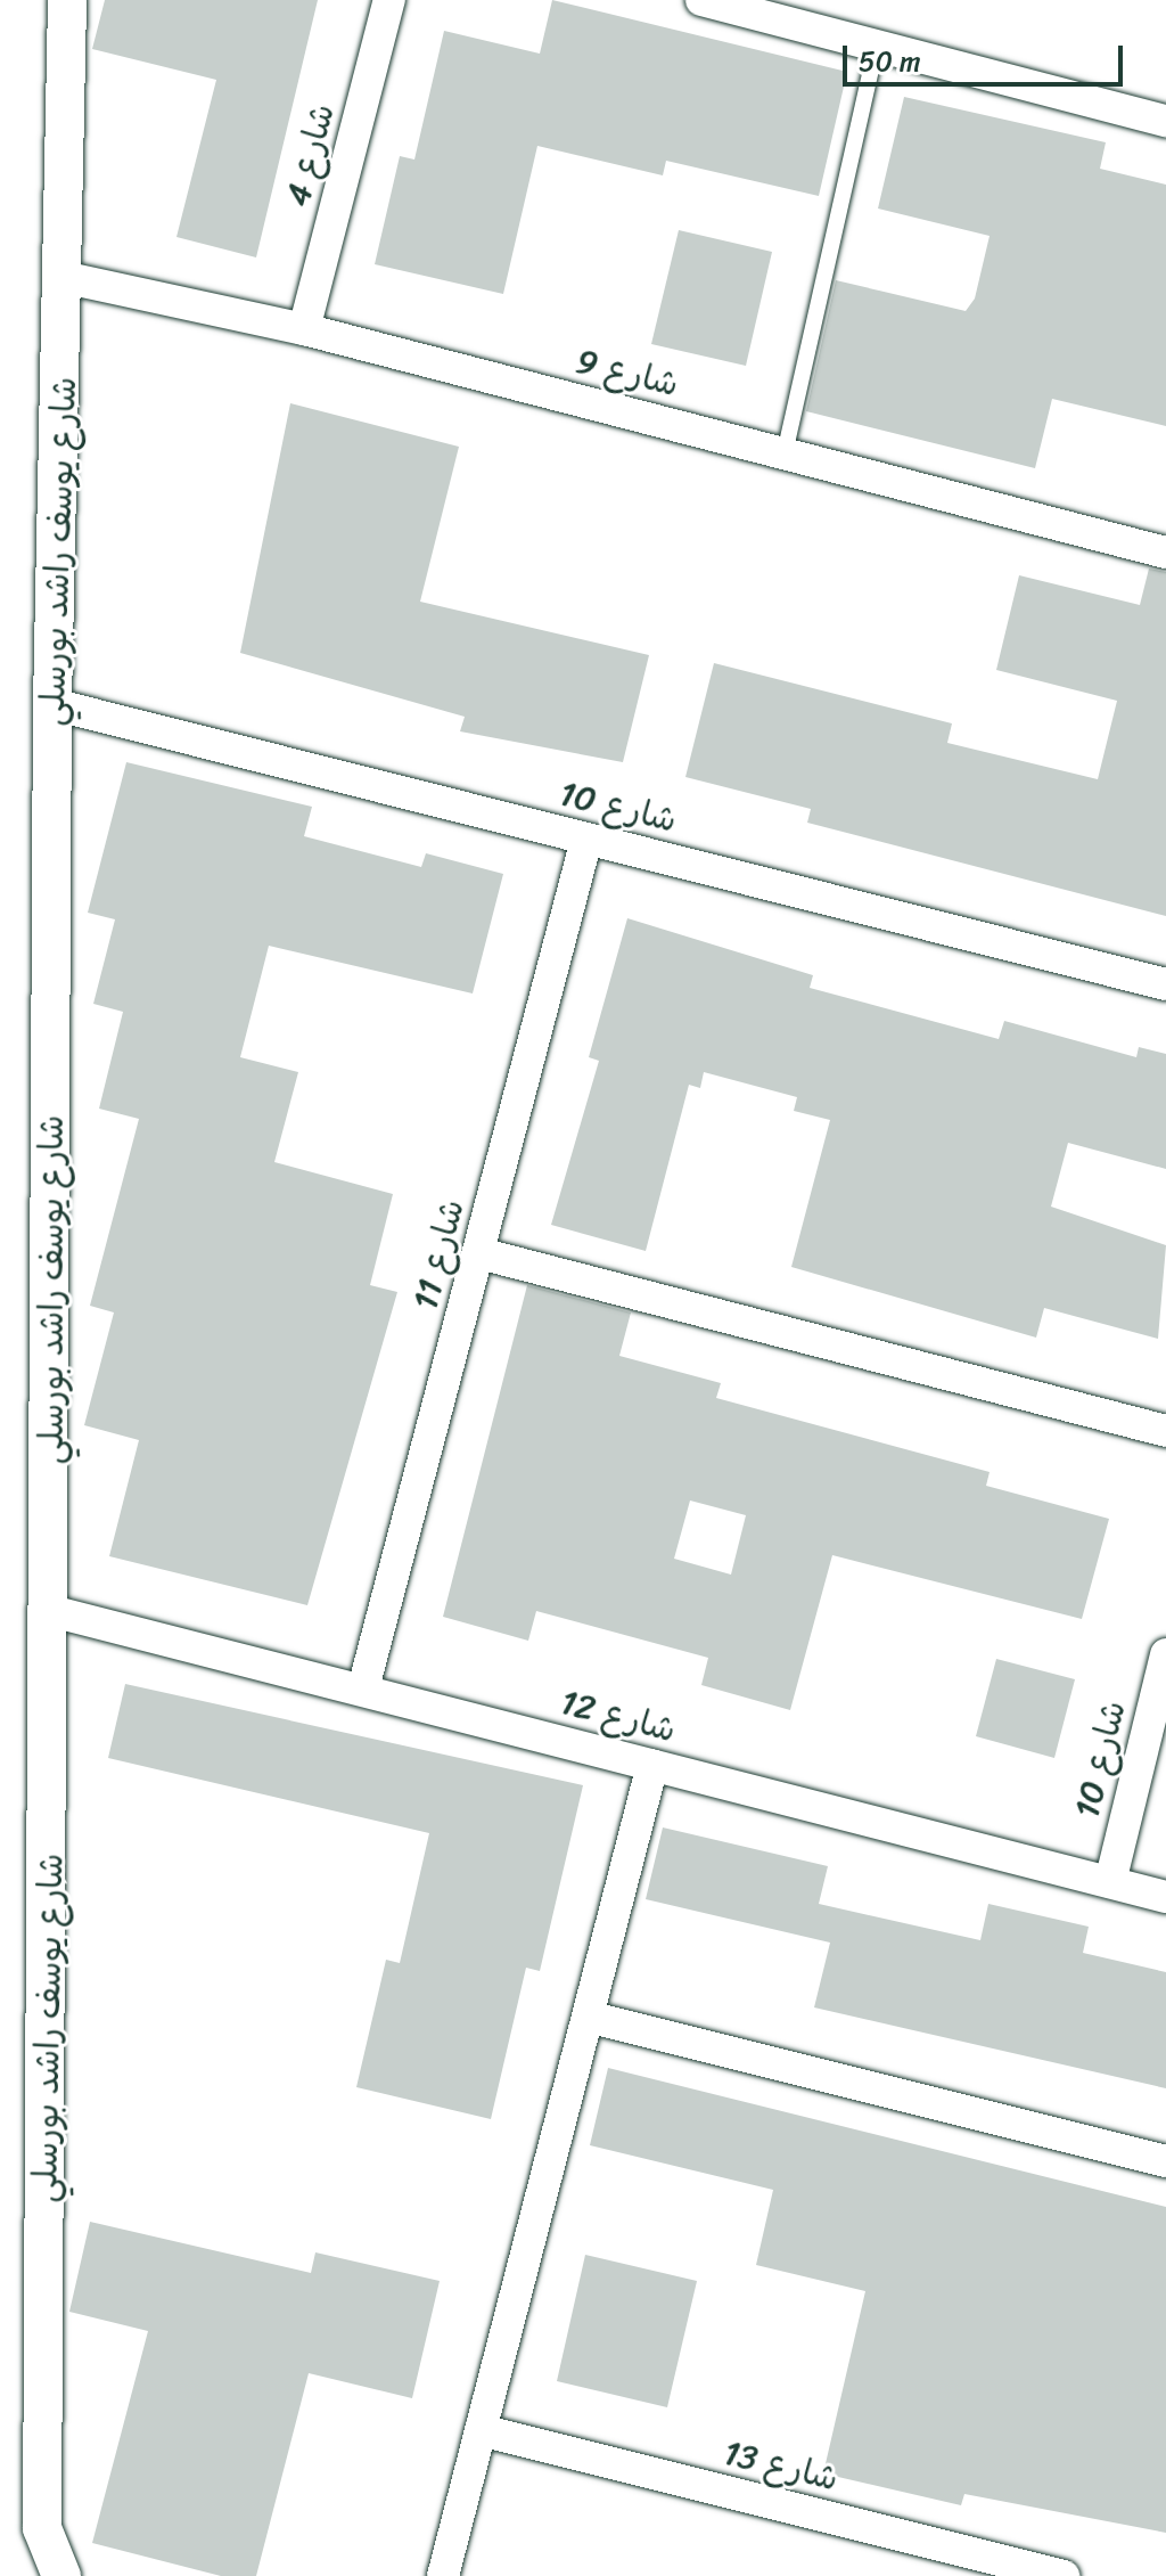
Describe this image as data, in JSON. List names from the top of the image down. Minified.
{"streets":{"street":["شارع 4","شارع 9","شارع يوسف راشد بورسلي","شارع 10","شارع 11","شارع 12","شارع 13"]},"crossings":[["شارع 4","شارع 9"],["شارع 9","شارع يوسف راشد بورسلي"],["شارع يوسف راشد بورسلي","شارع 10"],["شارع يوسف راشد بورسلي","شارع 12"],["شارع 10","شارع 11"],["شارع 10","شارع 12"],["شارع 11","شارع 12"]],"scale_bar":"50 m"}
